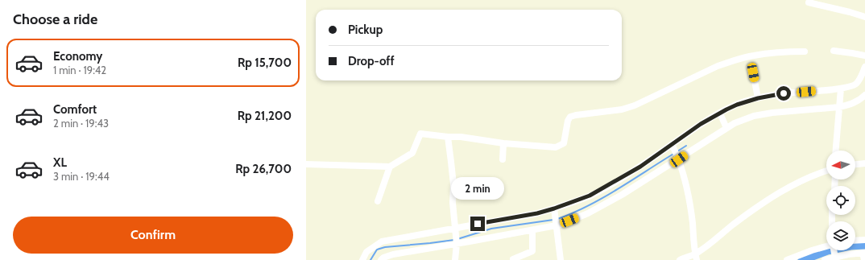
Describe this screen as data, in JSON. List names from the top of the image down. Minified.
{"north":"left","page":{"heading":"Choose a ride","banner":["Pickup","Drop-off"],"list":[{"name":"Economy","note":"1 min · 19:42","value":"Rp 15,700"},{"name":"Comfort","note":"2 min · 19:43","value":"Rp 21,200"},{"name":"XL","note":"3 min · 19:44","value":"Rp 26,700"}],"bubble":"2 min","buttons":"Confirm"}}
